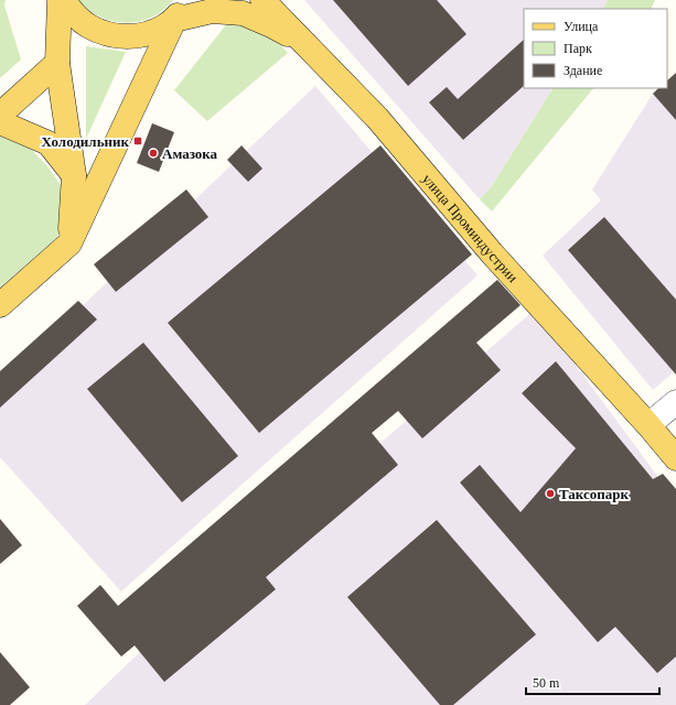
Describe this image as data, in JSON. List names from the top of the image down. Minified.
{"streets":{"main road":["улица Проминдустрии"]},"places":{"transit":["Холодильник"],"other":["Амазока","Таксопарк"]},"legend":["Улица","Парк","Здание"],"scale_bar":"50 m"}
